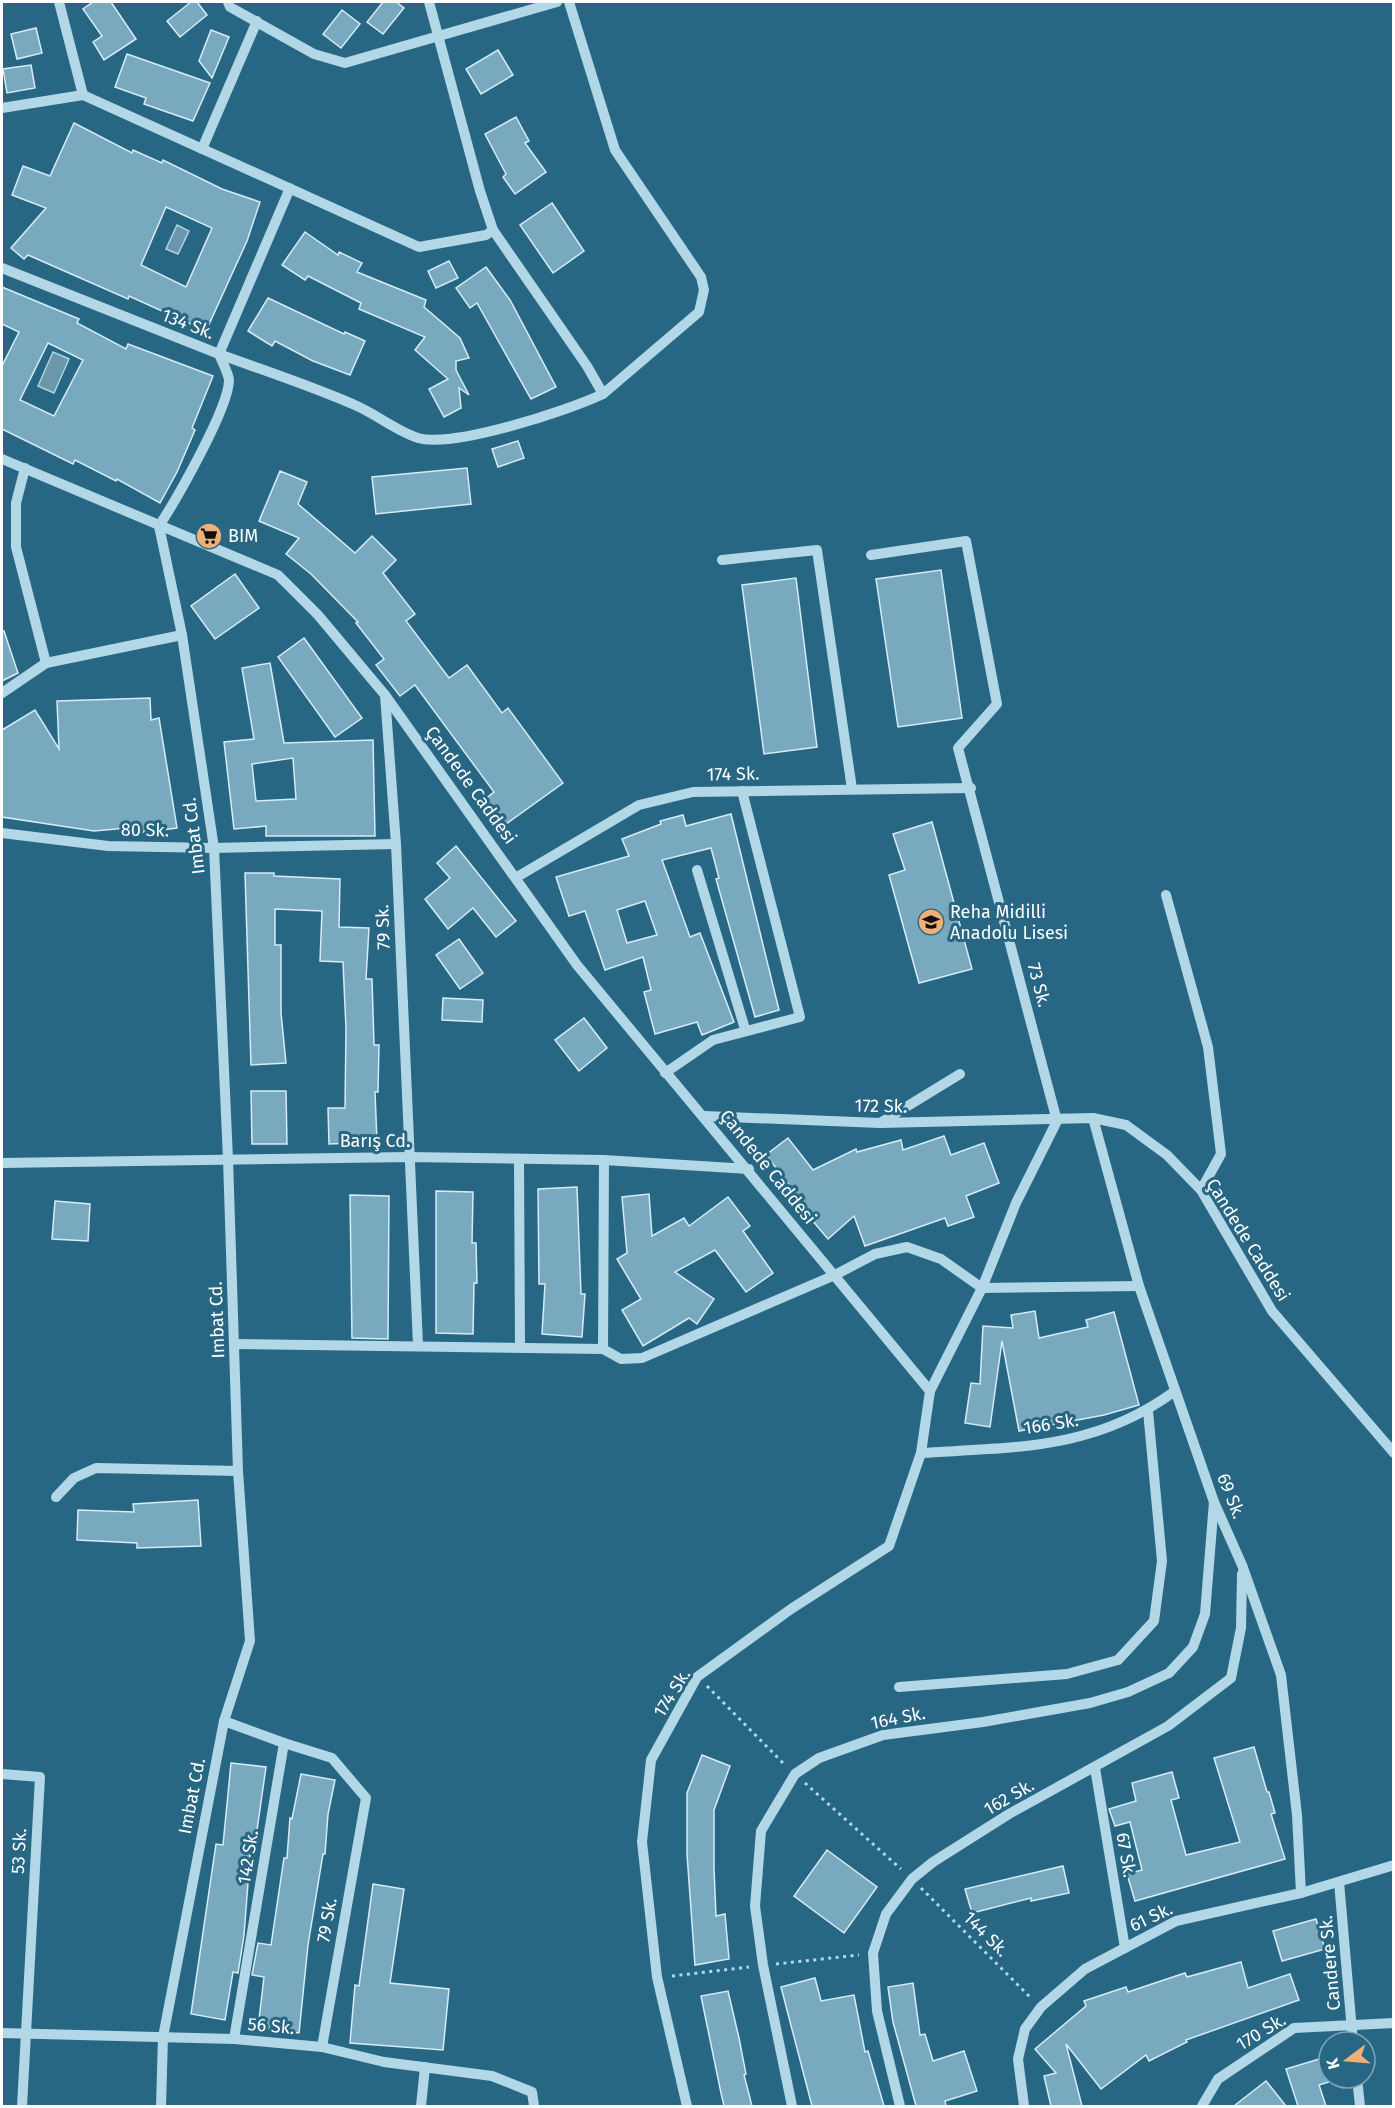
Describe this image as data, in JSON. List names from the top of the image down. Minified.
{"streets":{"street":["134 Sk.","174 Sk.","Çandede Caddesi","80 Sk.","Imbat Cd.","79 Sk.","73 Sk.","172 Sk.","Barış Cd.","166 Sk.","69 Sk.","164 Sk.","162 Sk.","53 Sk.","67 Sk.","142 Sk.","61 Sk.","Candere Sk.","56 Sk.","170 Sk."],"path":["144 Sk."]},"crossings":[["134 Sk.","Çandede Caddesi"],["134 Sk.","Imbat Cd."],["174 Sk.","Çandede Caddesi"],["174 Sk.","73 Sk."],["174 Sk.","166 Sk."],["174 Sk.","144 Sk."],["Çandede Caddesi","Imbat Cd."],["Çandede Caddesi","79 Sk."],["Çandede Caddesi","73 Sk."],["Çandede Caddesi","172 Sk."],["Çandede Caddesi","Barış Cd."],["Çandede Caddesi","69 Sk."],["80 Sk.","Imbat Cd."],["80 Sk.","79 Sk."],["Imbat Cd.","Barış Cd."],["Imbat Cd.","56 Sk."],["79 Sk.","Barış Cd."],["79 Sk.","142 Sk."],["79 Sk.","56 Sk."],["73 Sk.","172 Sk."],["166 Sk.","69 Sk."],["69 Sk.","164 Sk."],["69 Sk.","162 Sk."],["69 Sk.","61 Sk."],["164 Sk.","144 Sk."],["162 Sk.","67 Sk."],["162 Sk.","144 Sk."],["53 Sk.","56 Sk."],["67 Sk.","61 Sk."],["142 Sk.","56 Sk."],["61 Sk.","144 Sk."],["61 Sk.","Candere Sk."],["Candere Sk.","170 Sk."]],"places":{"supermarket":["BIM"],"school or university":["Reha Midilli Anadolu Lisesi"]},"north":"left"}
